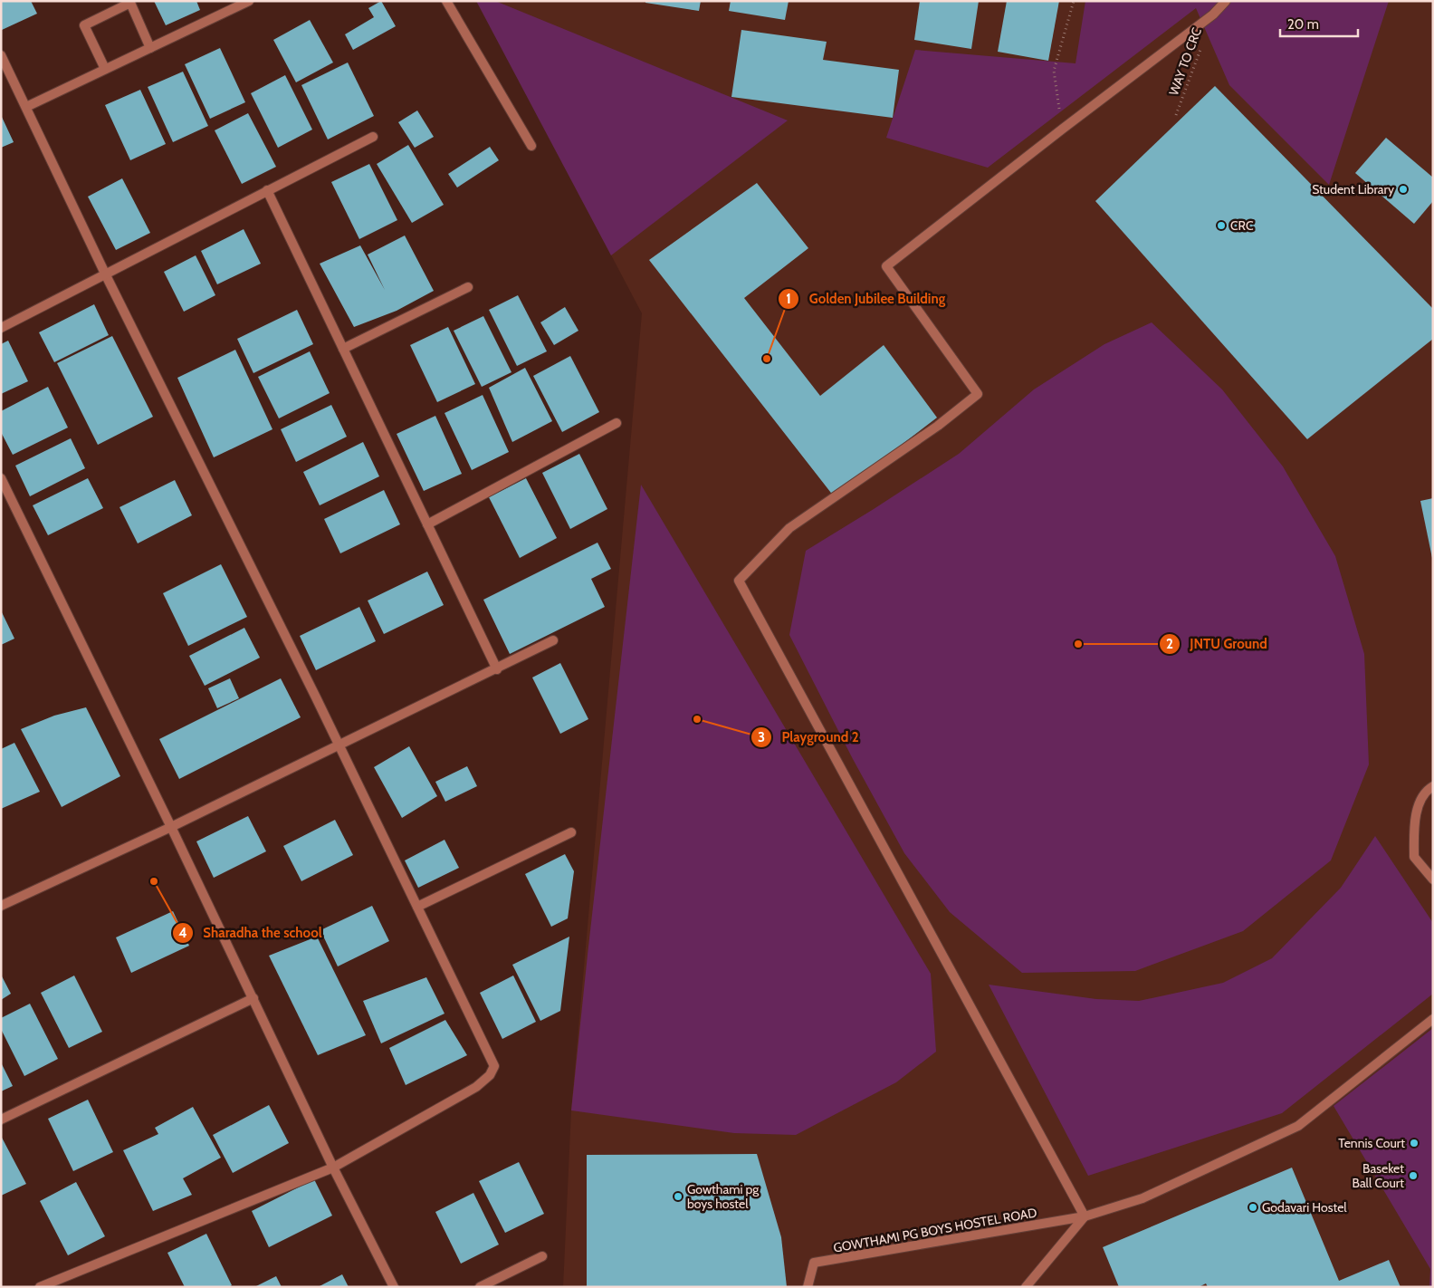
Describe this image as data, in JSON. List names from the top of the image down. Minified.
{"streets":{"street":["GOWTHAMI PG BOYS HOSTEL ROAD"],"path":["WAY TO CRC"]},"places":["Student Library","CRC","Golden Jubilee Building","JNTU Ground","Playground 2","Sharadha the school","Tennis Court","Baseket Ball Court","Gowthami pg boys hostel","Godavari Hostel"],"scale_bar":"20 m"}
